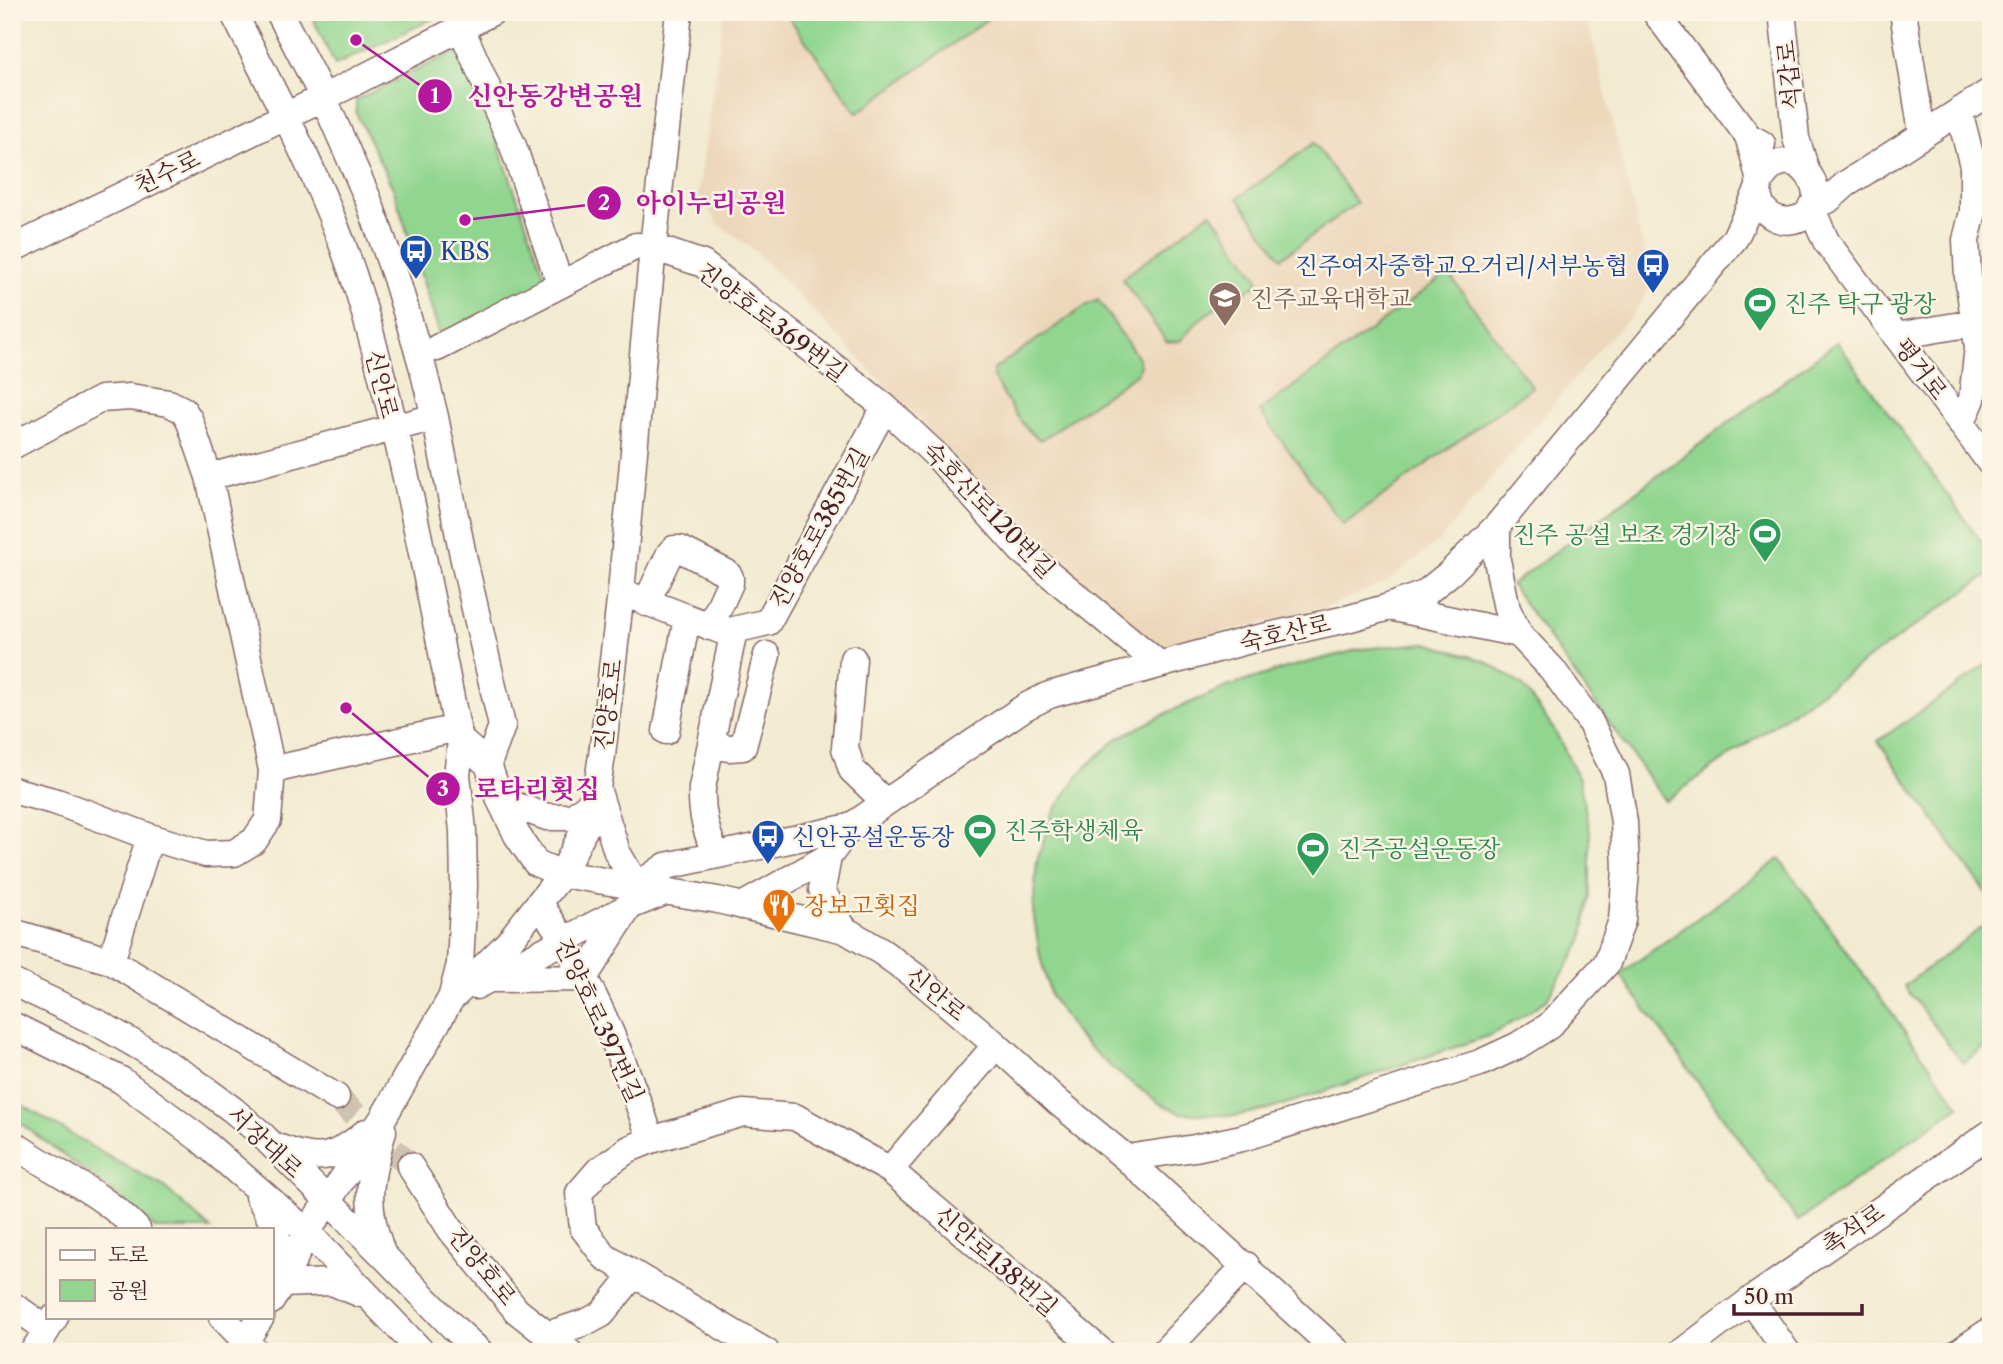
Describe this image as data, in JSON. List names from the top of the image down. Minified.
{"streets":{"street":["석갑로","천수로","진양호로369번길","평거로","신안로","숙호산로120번길","진양호로385번길","숙호산로","진양호로","진양호로397번길","서장대로","촉석로","신안로138번길"]},"crossings":[["석갑로","평거로"],["천수로","신안로"],["진양호로369번길","숙호산로120번길"],["진양호로369번길","진양호로385번길"],["진양호로369번길","진양호로"],["신안로","숙호산로"],["신안로","진양호로"],["숙호산로120번길","진양호로385번길"],["숙호산로120번길","숙호산로"],["진양호로","진양호로397번길"],["진양호로","서장대로"],["진양호로397번길","신안로138번길"]],"places":{"other":["신안동강변공원","아이누리공원","로타리횟집"],"bus stop":["KBS","진주여자중학교오거리/서부농협","신안공설운동장"],"school or university":["진주교육대학교"],"sports":["진주 탁구 광장","진주 공설 보조 경기장","진주학생체육","진주공설운동장"],"restaurant":["장보고횟집"]},"legend":["도로","공원"],"scale_bar":"50 m"}
